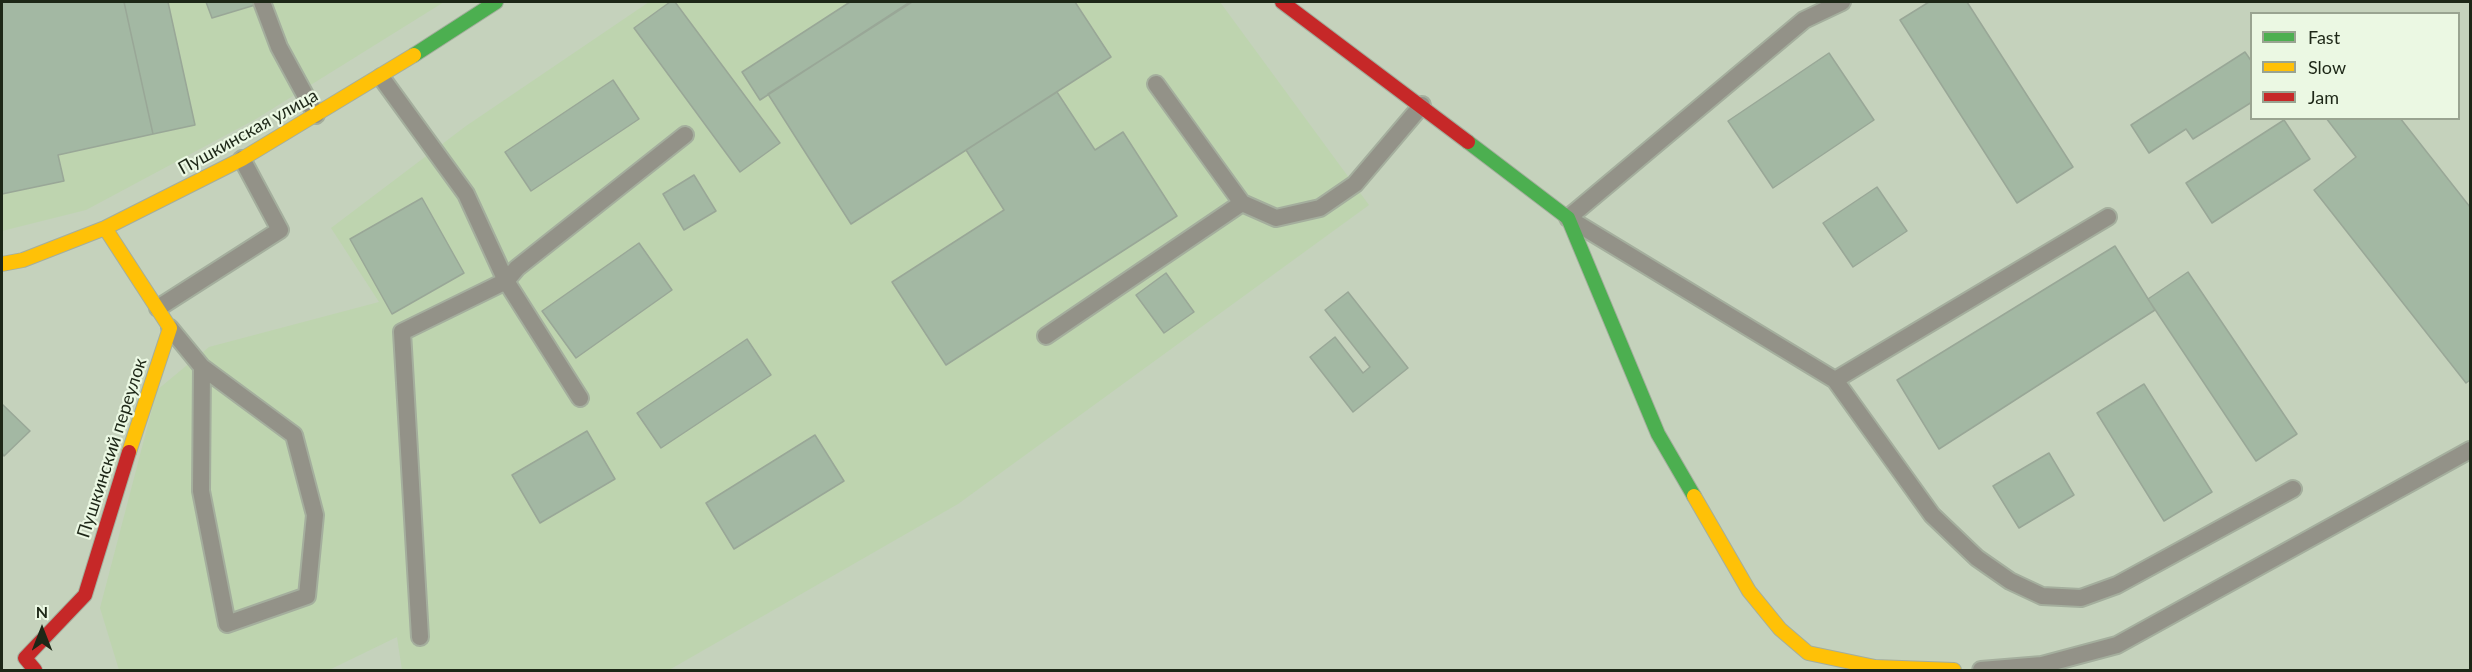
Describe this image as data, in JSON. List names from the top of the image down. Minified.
{"streets":{"street":["Пушкинская улица","Пушкинский переулок"]},"legend":["Fast","Slow","Jam"],"north":"top"}
